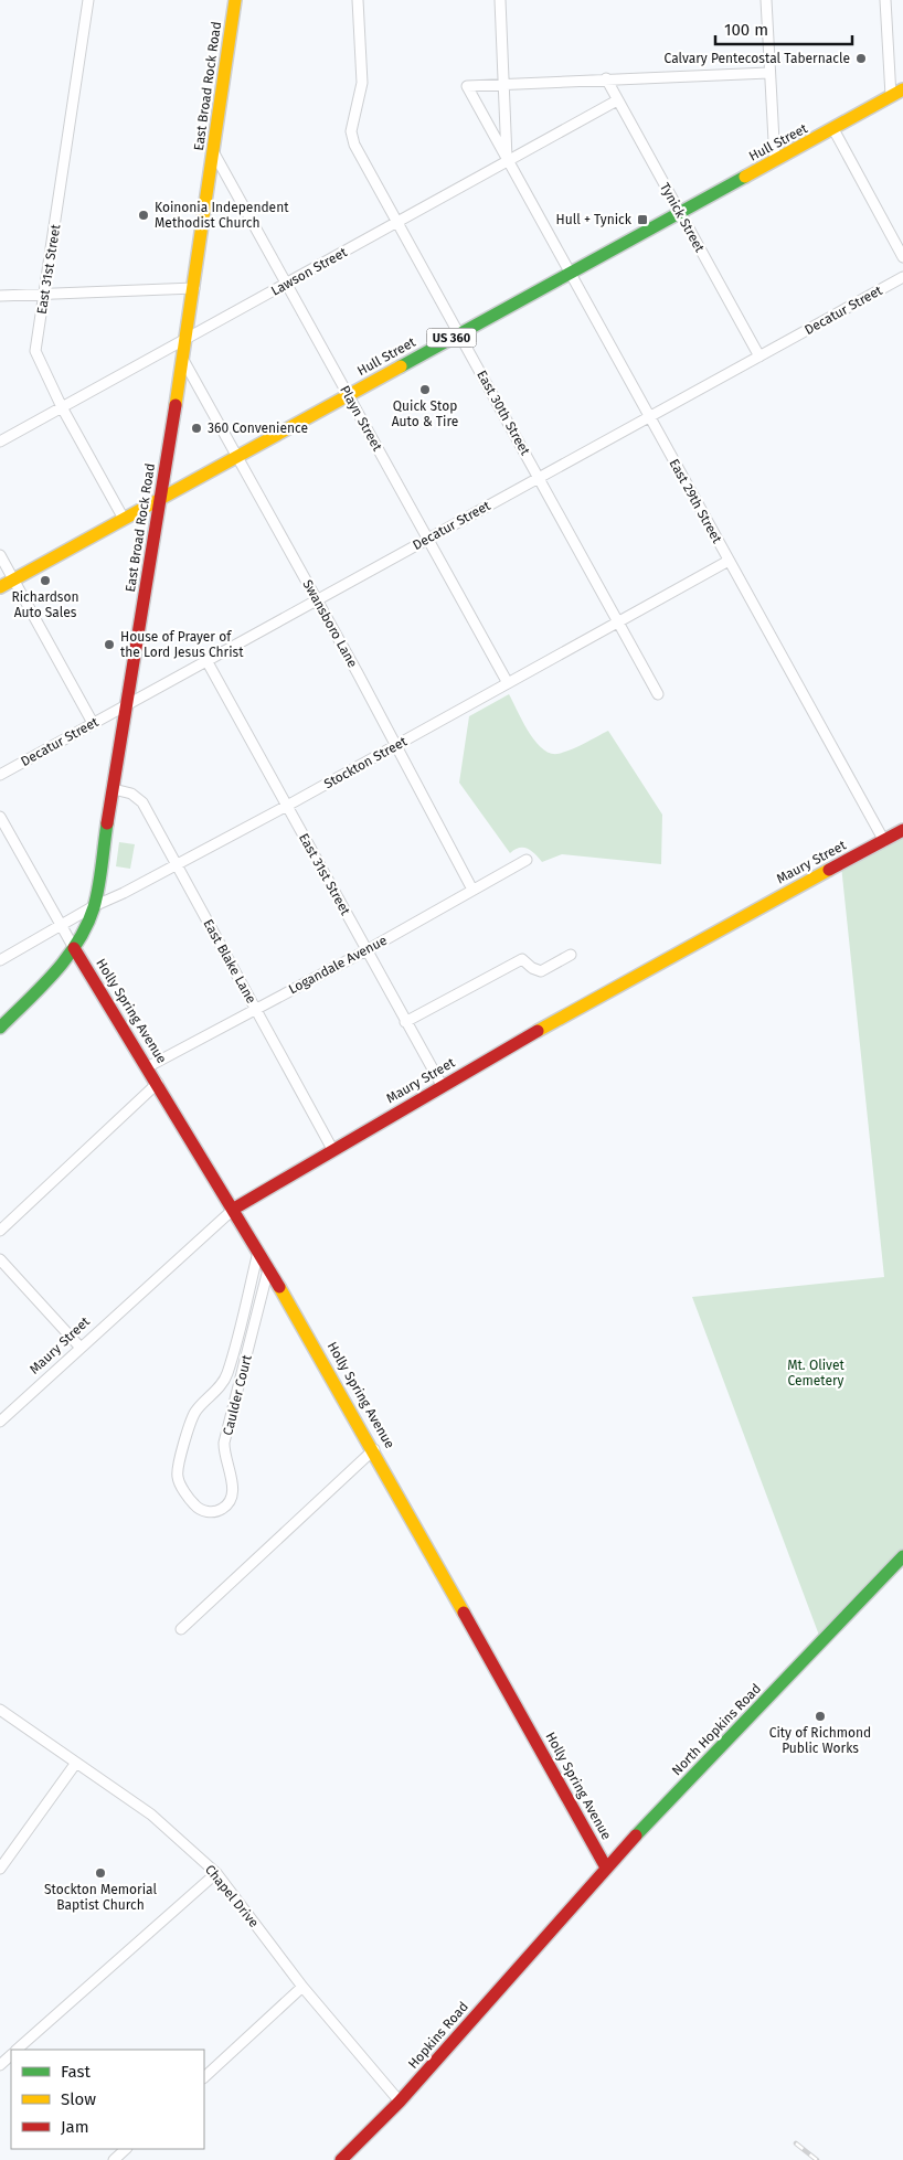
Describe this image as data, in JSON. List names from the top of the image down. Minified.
{"streets":{"main road":["East Broad Rock Road","Hull Street","US 360","Maury Street","Holly Spring Avenue","North Hopkins Road","Hopkins Road"],"street":["Tynick Street","East 31st Street","Lawson Street","Decatur Street","East 30th Street","Playn Street","East 29th Street","Swansboro Lane","Stockton Street","East Blake Lane","Logandale Avenue","Caulder Court","Chapel Drive"]},"crossings":[["East Broad Rock Road","Hull Street"],["East Broad Rock Road","Lawson Street"],["East Broad Rock Road","Decatur Street"],["East Broad Rock Road","Playn Street"],["East Broad Rock Road","Swansboro Lane"],["East Broad Rock Road","Stockton Street"],["East Broad Rock Road","East Blake Lane"],["East Broad Rock Road","Holly Spring Avenue"],["Hull Street","Tynick Street"],["Hull Street","East 31st Street"],["Hull Street","East 30th Street"],["Hull Street","Playn Street"],["Hull Street","East 29th Street"],["Hull Street","Swansboro Lane"],["Tynick Street","Lawson Street"],["Tynick Street","Decatur Street"],["East 31st Street","Lawson Street"],["East 31st Street","Decatur Street"],["East 31st Street","Stockton Street"],["East 31st Street","Maury Street"],["East 31st Street","Logandale Avenue"],["Lawson Street","East 30th Street"],["Lawson Street","Playn Street"],["Lawson Street","East 29th Street"],["Decatur Street","East 30th Street"],["Decatur Street","Playn Street"],["Decatur Street","East 29th Street"],["Decatur Street","Swansboro Lane"],["East 30th Street","Stockton Street"],["Playn Street","Stockton Street"],["East 29th Street","Stockton Street"],["East 29th Street","Maury Street"],["Swansboro Lane","Stockton Street"],["Swansboro Lane","Logandale Avenue"],["Stockton Street","East Blake Lane"],["Maury Street","East Blake Lane"],["Maury Street","Holly Spring Avenue"],["East Blake Lane","Logandale Avenue"],["Logandale Avenue","Holly Spring Avenue"],["Holly Spring Avenue","Caulder Court"],["Holly Spring Avenue","North Hopkins Road"],["North Hopkins Road","Hopkins Road"],["Chapel Drive","Hopkins Road"]],"parks":["Mt. Olivet Cemetery"],"places":{"other":["Calvary Pentecostal Tabernacle","Koinonia Independent Methodist Church","Quick Stop Auto & Tire","360 Convenience","Richardson Auto Sales","House of Prayer of the Lord Jesus Christ","City of Richmond Public Works","Stockton Memorial Baptist Church"],"transit":["Hull + Tynick"]},"legend":["Fast","Slow","Jam"],"scale_bar":"100 m"}
